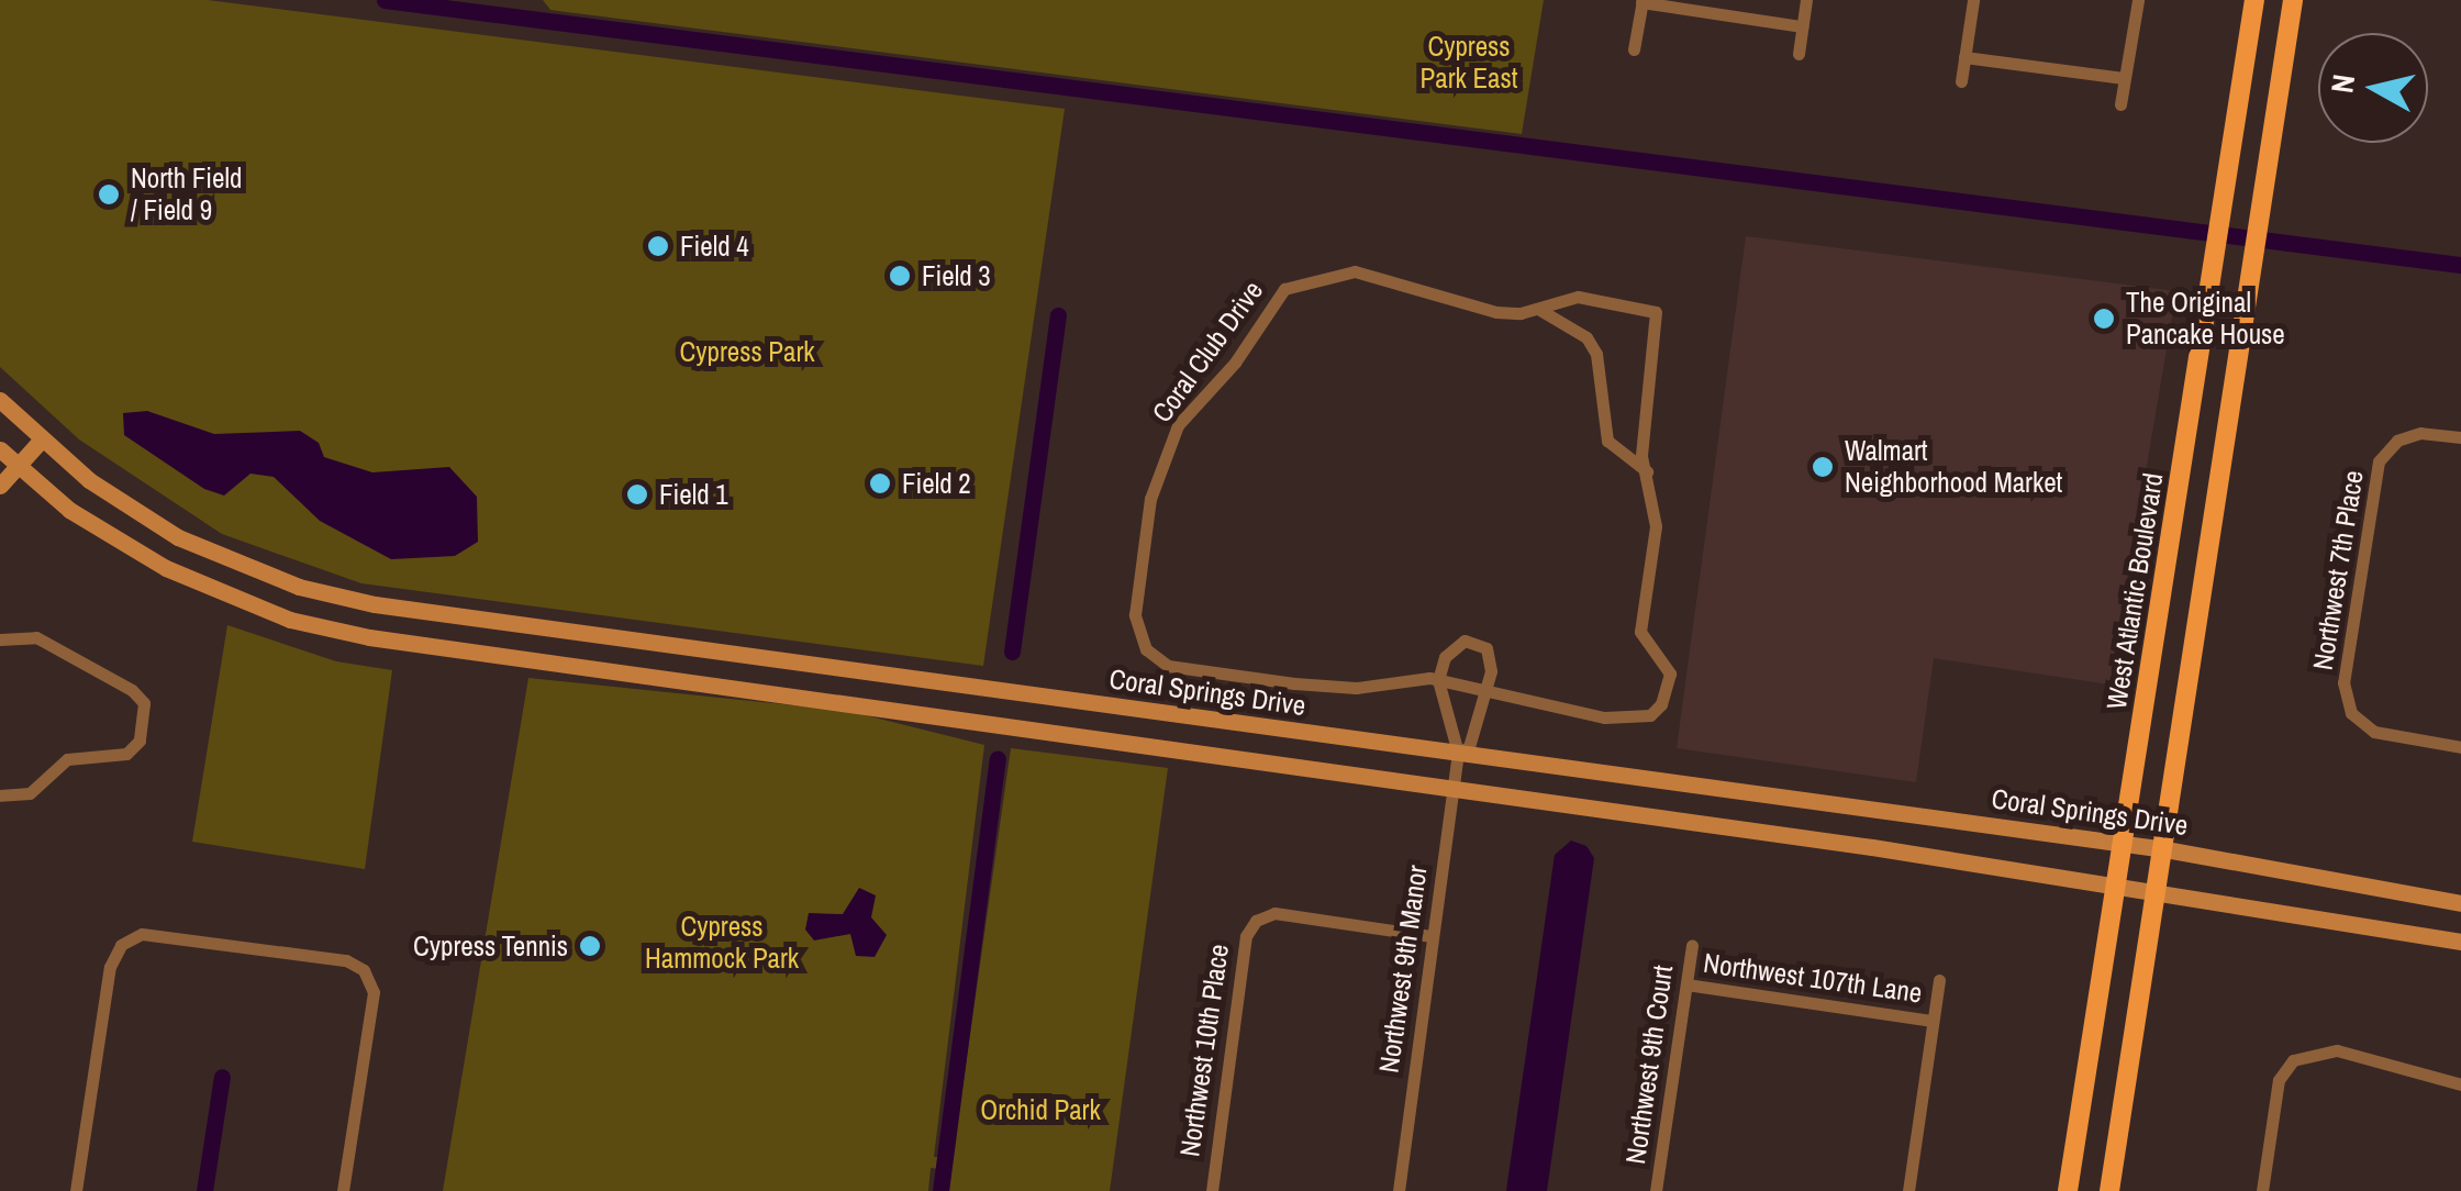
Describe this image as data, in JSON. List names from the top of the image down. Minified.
{"streets":{"main road":["West Atlantic Boulevard","Coral Springs Drive"],"street":["Coral Club Drive","Northwest 7th Place","Northwest 9th Manor","Northwest 107th Lane","Northwest 10th Place","Northwest 9th Court"]},"crossings":[["West Atlantic Boulevard","Coral Springs Drive"],["Coral Springs Drive","Northwest 9th Manor"],["Northwest 9th Manor","Northwest 10th Place"],["Northwest 107th Lane","Northwest 9th Court"]],"parks":["Cypress Park East","Cypress Park","Cypress Hammock Park","Orchid Park"],"places":["North Field / Field 9","Field 4","Field 3","The Original Pancake House","Walmart Neighborhood Market","Field 2","Field 1","Cypress Tennis"],"north":"left"}
